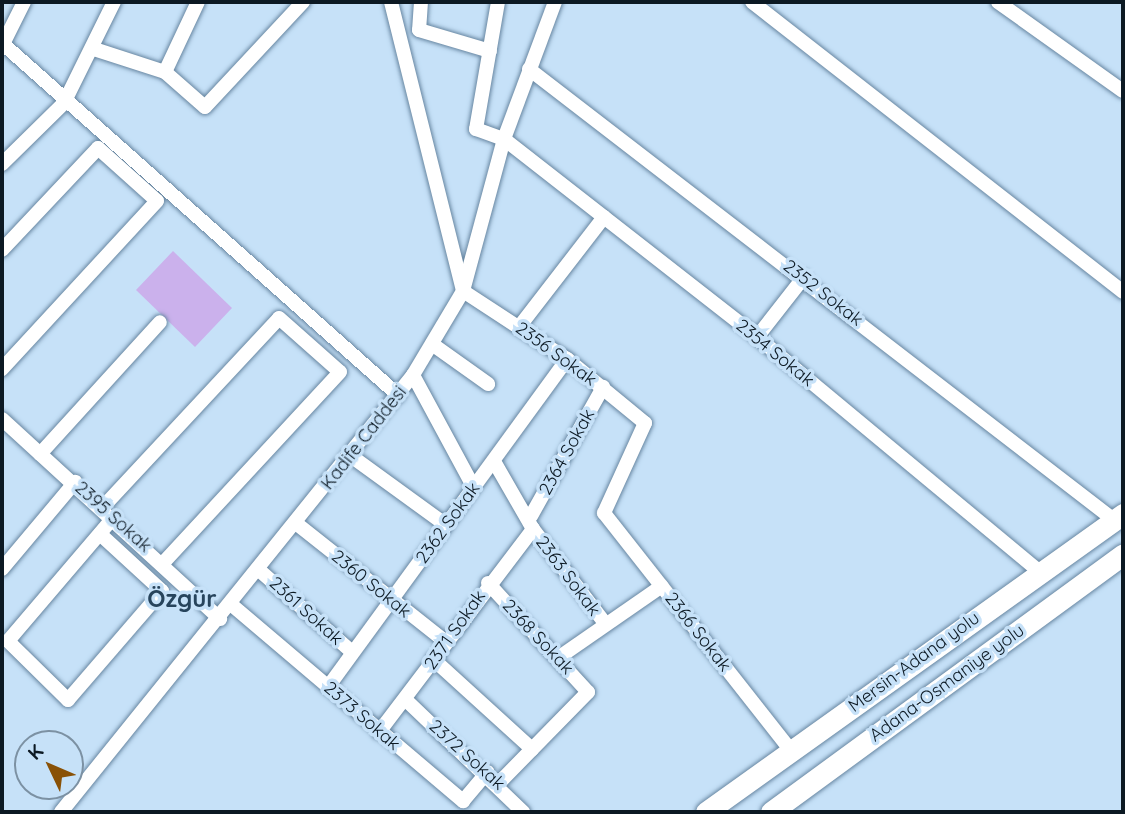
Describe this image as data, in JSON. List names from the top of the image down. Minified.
{"streets":{"highway":["Mersin-Adana yolu","Adana-Osmaniye yolu"],"street":["2352 Sokak","2354 Sokak","2356 Sokak","Kadife Caddesi","2364 Sokak","2395 Sokak","2362 Sokak","2363 Sokak","2360 Sokak","2361 Sokak","2371 Sokak","2366 Sokak","2368 Sokak","2373 Sokak","2372 Sokak"]},"crossings":[["2352 Sokak","Kadife Caddesi"],["2352 Sokak","Mersin-Adana yolu"],["2354 Sokak","Kadife Caddesi"],["2354 Sokak","Mersin-Adana yolu"],["2356 Sokak","Kadife Caddesi"],["2356 Sokak","2364 Sokak"],["2356 Sokak","2362 Sokak"],["2356 Sokak","2366 Sokak"],["Kadife Caddesi","2395 Sokak"],["Kadife Caddesi","2360 Sokak"],["Kadife Caddesi","2361 Sokak"],["Kadife Caddesi","2373 Sokak"],["2364 Sokak","2363 Sokak"],["2364 Sokak","2371 Sokak"],["2362 Sokak","2363 Sokak"],["2362 Sokak","2360 Sokak"],["2362 Sokak","2361 Sokak"],["2362 Sokak","2373 Sokak"],["2363 Sokak","2371 Sokak"],["2360 Sokak","2371 Sokak"],["2371 Sokak","2368 Sokak"],["2371 Sokak","2373 Sokak"],["2371 Sokak","2372 Sokak"],["2366 Sokak","Mersin-Adana yolu"],["2373 Sokak","2372 Sokak"]],"districts":["Özgür"],"north":"top left"}
